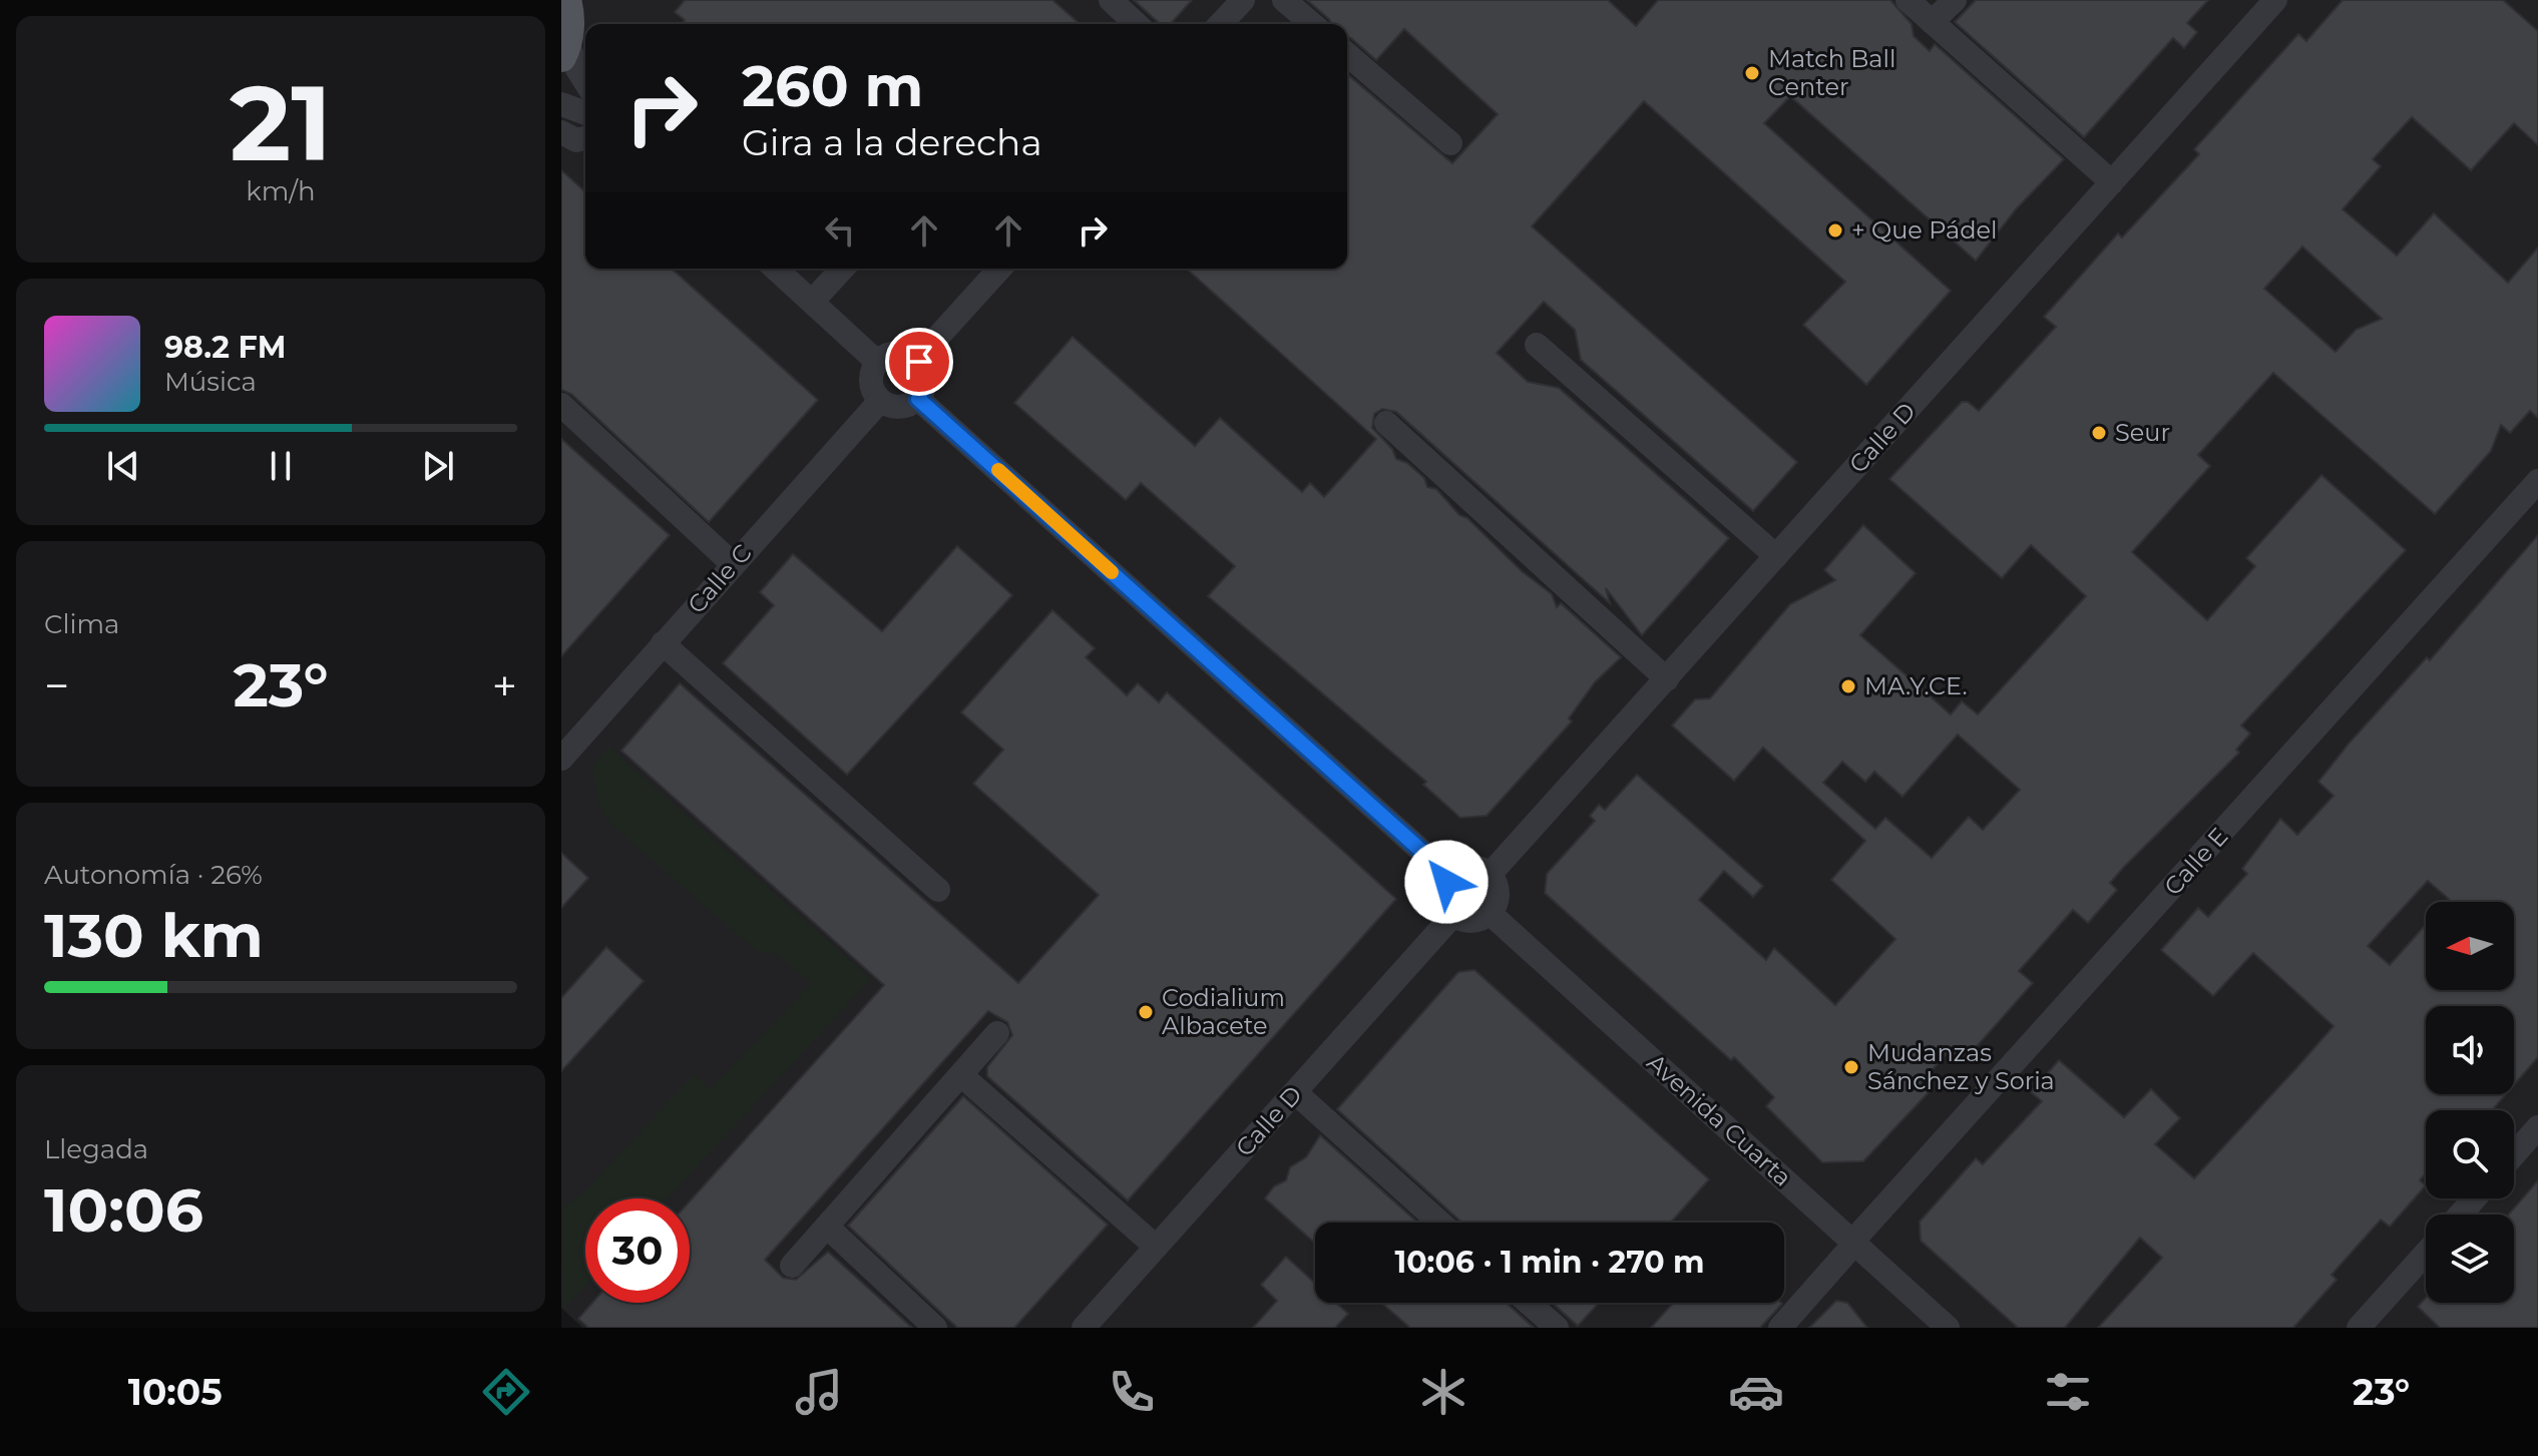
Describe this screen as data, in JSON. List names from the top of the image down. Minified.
{"streets":{"street":["Calle D","Calle C","Calle E","Avenida Cuarta"]},"crossings":[["Calle D","Avenida Cuarta"],["Calle E","Avenida Cuarta"]],"places":["Match Ball Center","+ Que Pádel","Seur","MA.Y.CE.","Codialium Albacete","Mudanzas Sánchez y Soria"],"north":"left","page":{"tile":[["21","km/h"],"Clima",["Autonomía · 26%","130 km"],["Llegada","10:06"]],"turn":["260 m","Gira a la derecha"],"song":["98.2 FM","Música"],"heat":["−","23°","+"],"limit":"30","trip":"10:06 · 1 min · 270 m","tabs":["10:05","23°"]}}
